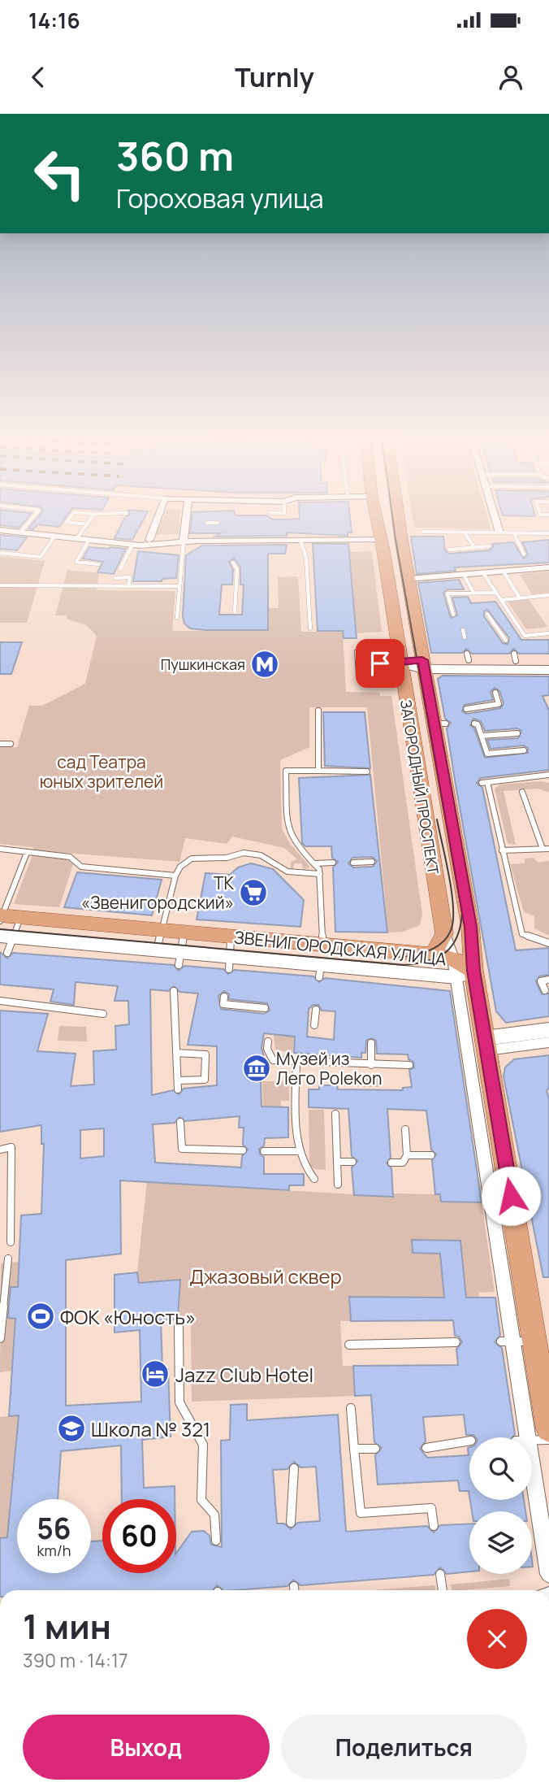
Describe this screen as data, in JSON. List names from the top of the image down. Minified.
{"streets":{"main road":["ЗАГОРОДНЫЙ ПРОСПЕКТ","ЗВЕНИГОРОДСКАЯ УЛИЦА"]},"crossings":[["ЗАГОРОДНЫЙ ПРОСПЕКТ","ЗВЕНИГОРОДСКАЯ УЛИЦА"]],"parks":["сад Театра юных зрителей","Джазовый сквер"],"places":{"metro station":["Пушкинская"],"supermarket":["ТК «Звенигородский»"],"museum":["Музей из Лего Polekon"],"sports":["ФОК «Юность»"],"hotel":["Jazz Club Hotel"],"school or university":["Школа № 321"]},"page":{"status":"14:16","header":"Turnly","turn":["360 m","Гороховая улица"],"speed":"56 km/h","limit":"60","heading":["1 мин","390 m · 14:17"],"buttons":["Выход","Поделиться"]}}
